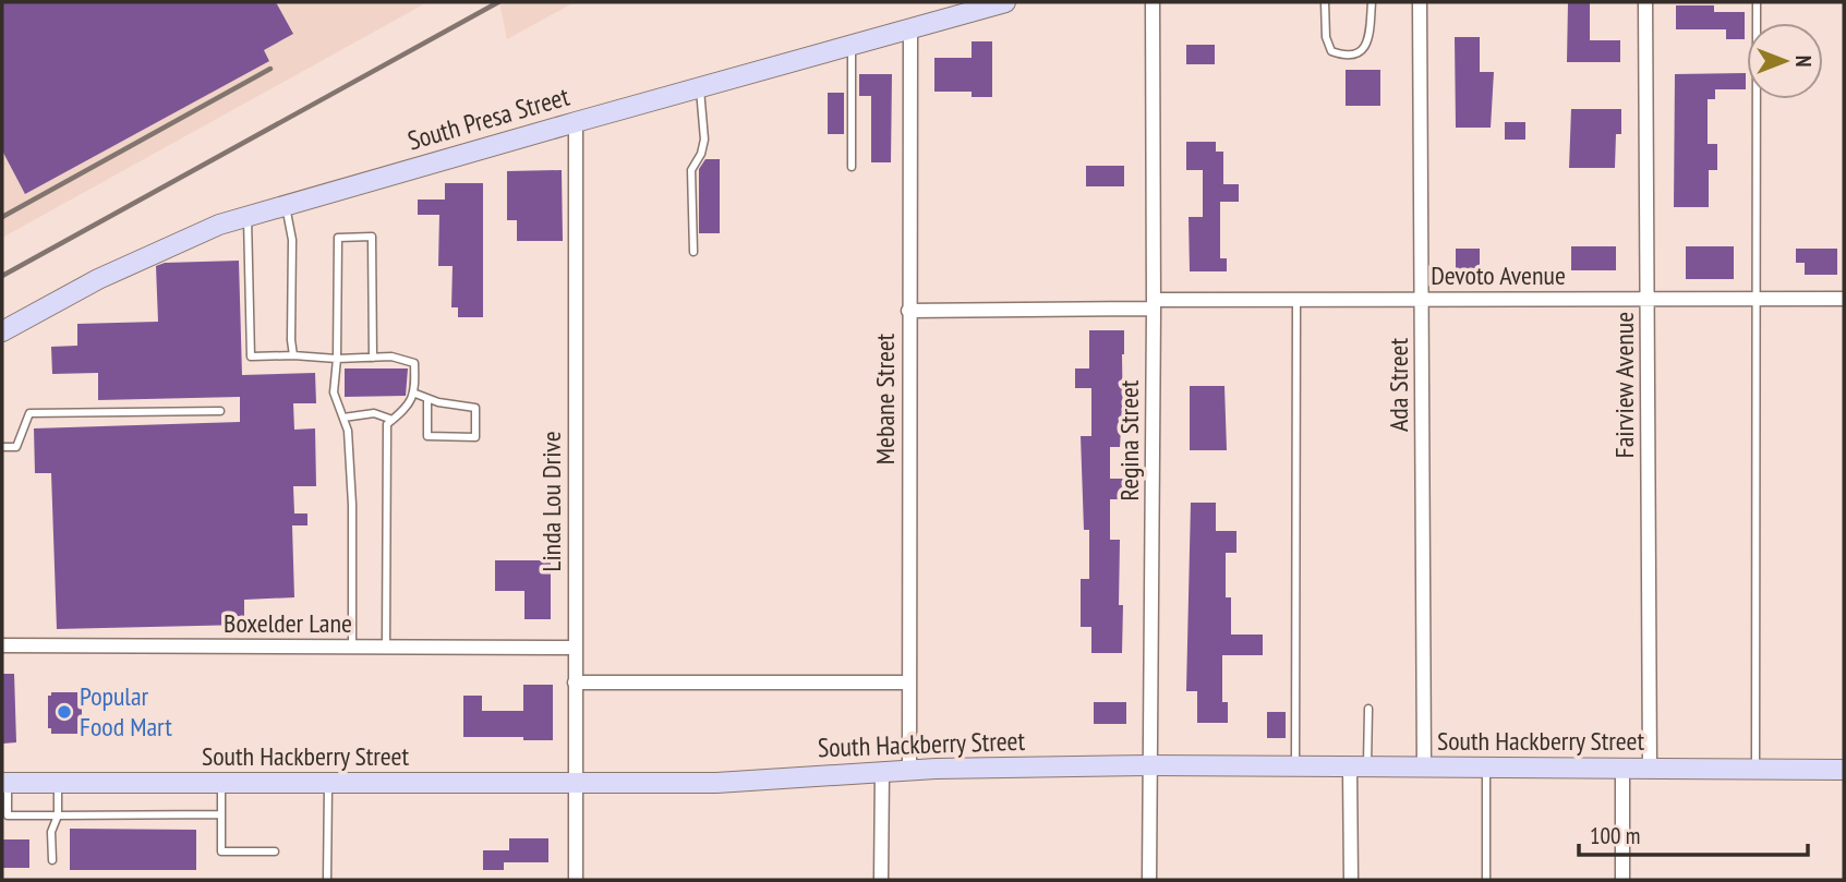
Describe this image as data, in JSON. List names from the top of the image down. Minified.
{"streets":{"main road":["South Presa Street","South Hackberry Street"],"street":["Devoto Avenue","Ada Street","Fairview Avenue","Mebane Street","Regina Street","Linda Lou Drive","Boxelder Lane"]},"crossings":[["South Presa Street","Mebane Street"],["South Presa Street","Linda Lou Drive"],["Devoto Avenue","Ada Street"],["Devoto Avenue","Fairview Avenue"],["Devoto Avenue","Mebane Street"],["Devoto Avenue","Regina Street"],["Ada Street","South Hackberry Street"],["Fairview Avenue","South Hackberry Street"],["Mebane Street","South Hackberry Street"],["Regina Street","South Hackberry Street"],["Linda Lou Drive","Boxelder Lane"],["Linda Lou Drive","South Hackberry Street"]],"places":["Popular Food Mart"],"scale_bar":"100 m","north":"right"}
